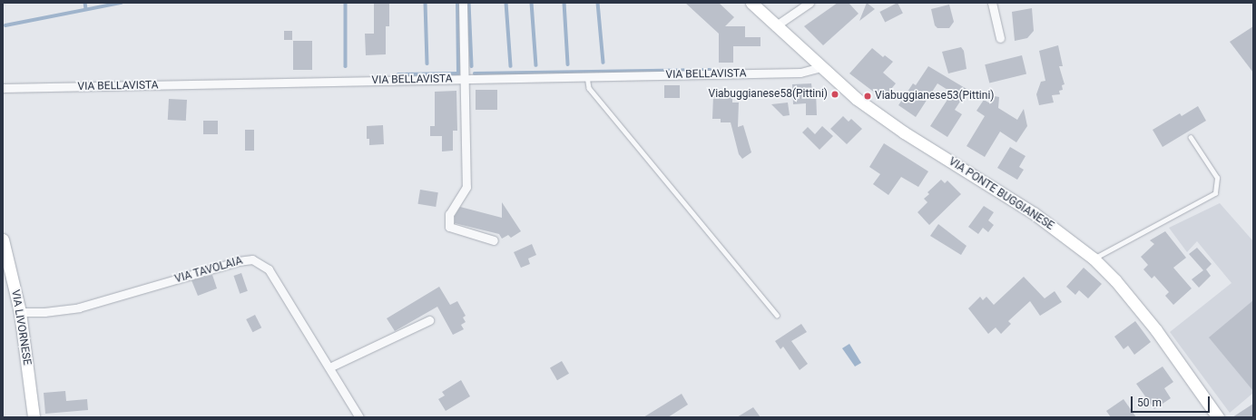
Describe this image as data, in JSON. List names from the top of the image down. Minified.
{"streets":{"main road":["VIA PONTE BUGGIANESE","VIA LIVORNESE"],"street":["VIA BELLAVISTA","VIA TAVOLAIA"]},"crossings":[["VIA BELLAVISTA","VIA PONTE BUGGIANESE"],["VIA TAVOLAIA","VIA LIVORNESE"]],"places":["Viabuggianese58(Pittini)","Viabuggianese53(Pittini)"],"scale_bar":"50 m"}
